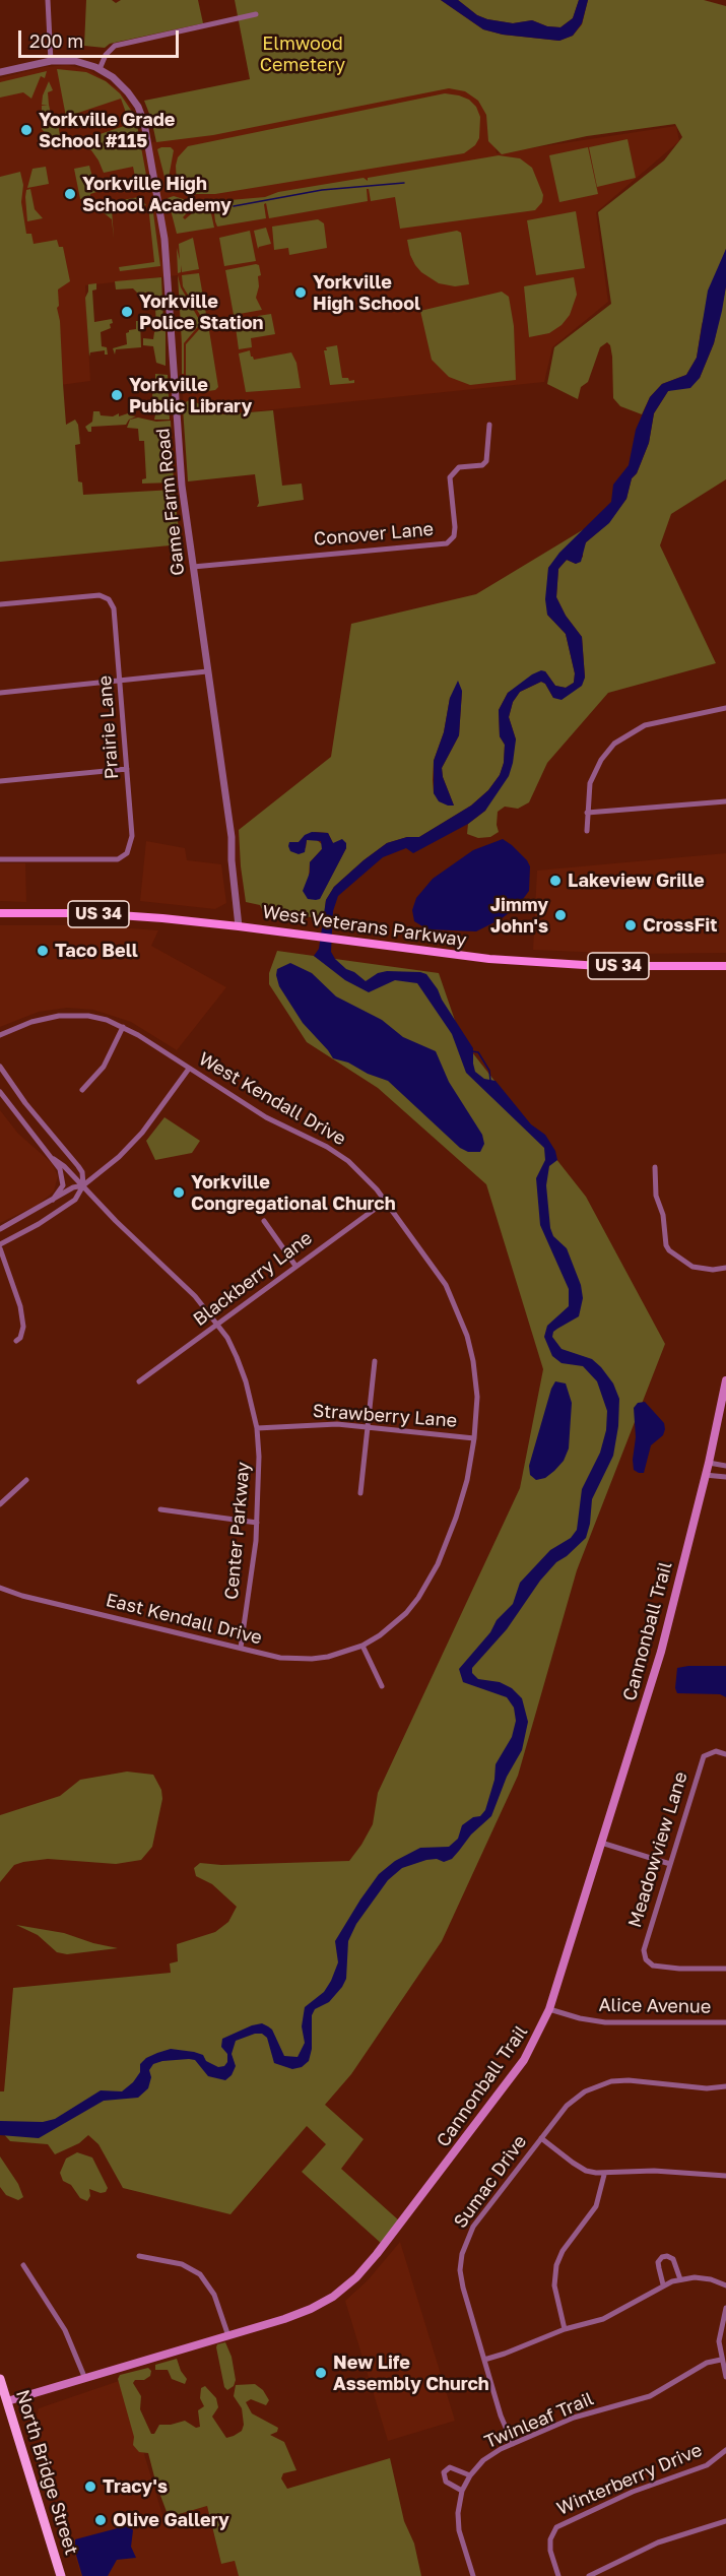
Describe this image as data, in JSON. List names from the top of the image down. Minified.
{"streets":{"highway":["North Bridge Street"],"main road":["US 34","West Veterans Parkway","Cannonball Trail"],"street":["Game Farm Road","Conover Lane","Prairie Lane","West Kendall Drive","Blackberry Lane","Strawberry Lane","Center Parkway","East Kendall Drive","Meadowview Lane","Alice Avenue","Sumac Drive","Twinleaf Trail","Winterberry Drive"]},"crossings":[["Game Farm Road","Conover Lane"],["Game Farm Road","West Veterans Parkway"],["West Kendall Drive","Blackberry Lane"],["West Kendall Drive","Strawberry Lane"],["West Kendall Drive","East Kendall Drive"],["Blackberry Lane","Center Parkway"],["Strawberry Lane","Center Parkway"],["Center Parkway","East Kendall Drive"],["Cannonball Trail","Alice Avenue"],["Cannonball Trail","North Bridge Street"],["Sumac Drive","Twinleaf Trail"]],"parks":["Elmwood Cemetery"],"places":["Yorkville Grade School #115","Yorkville High School Academy","Yorkville High School","Yorkville Police Station","Yorkville Public Library","Lakeview Grille","Jimmy John's","CrossFit","Taco Bell","Yorkville Congregational Church","New Life Assembly Church","Tracy's","Olive Gallery"],"scale_bar":"200 m"}
